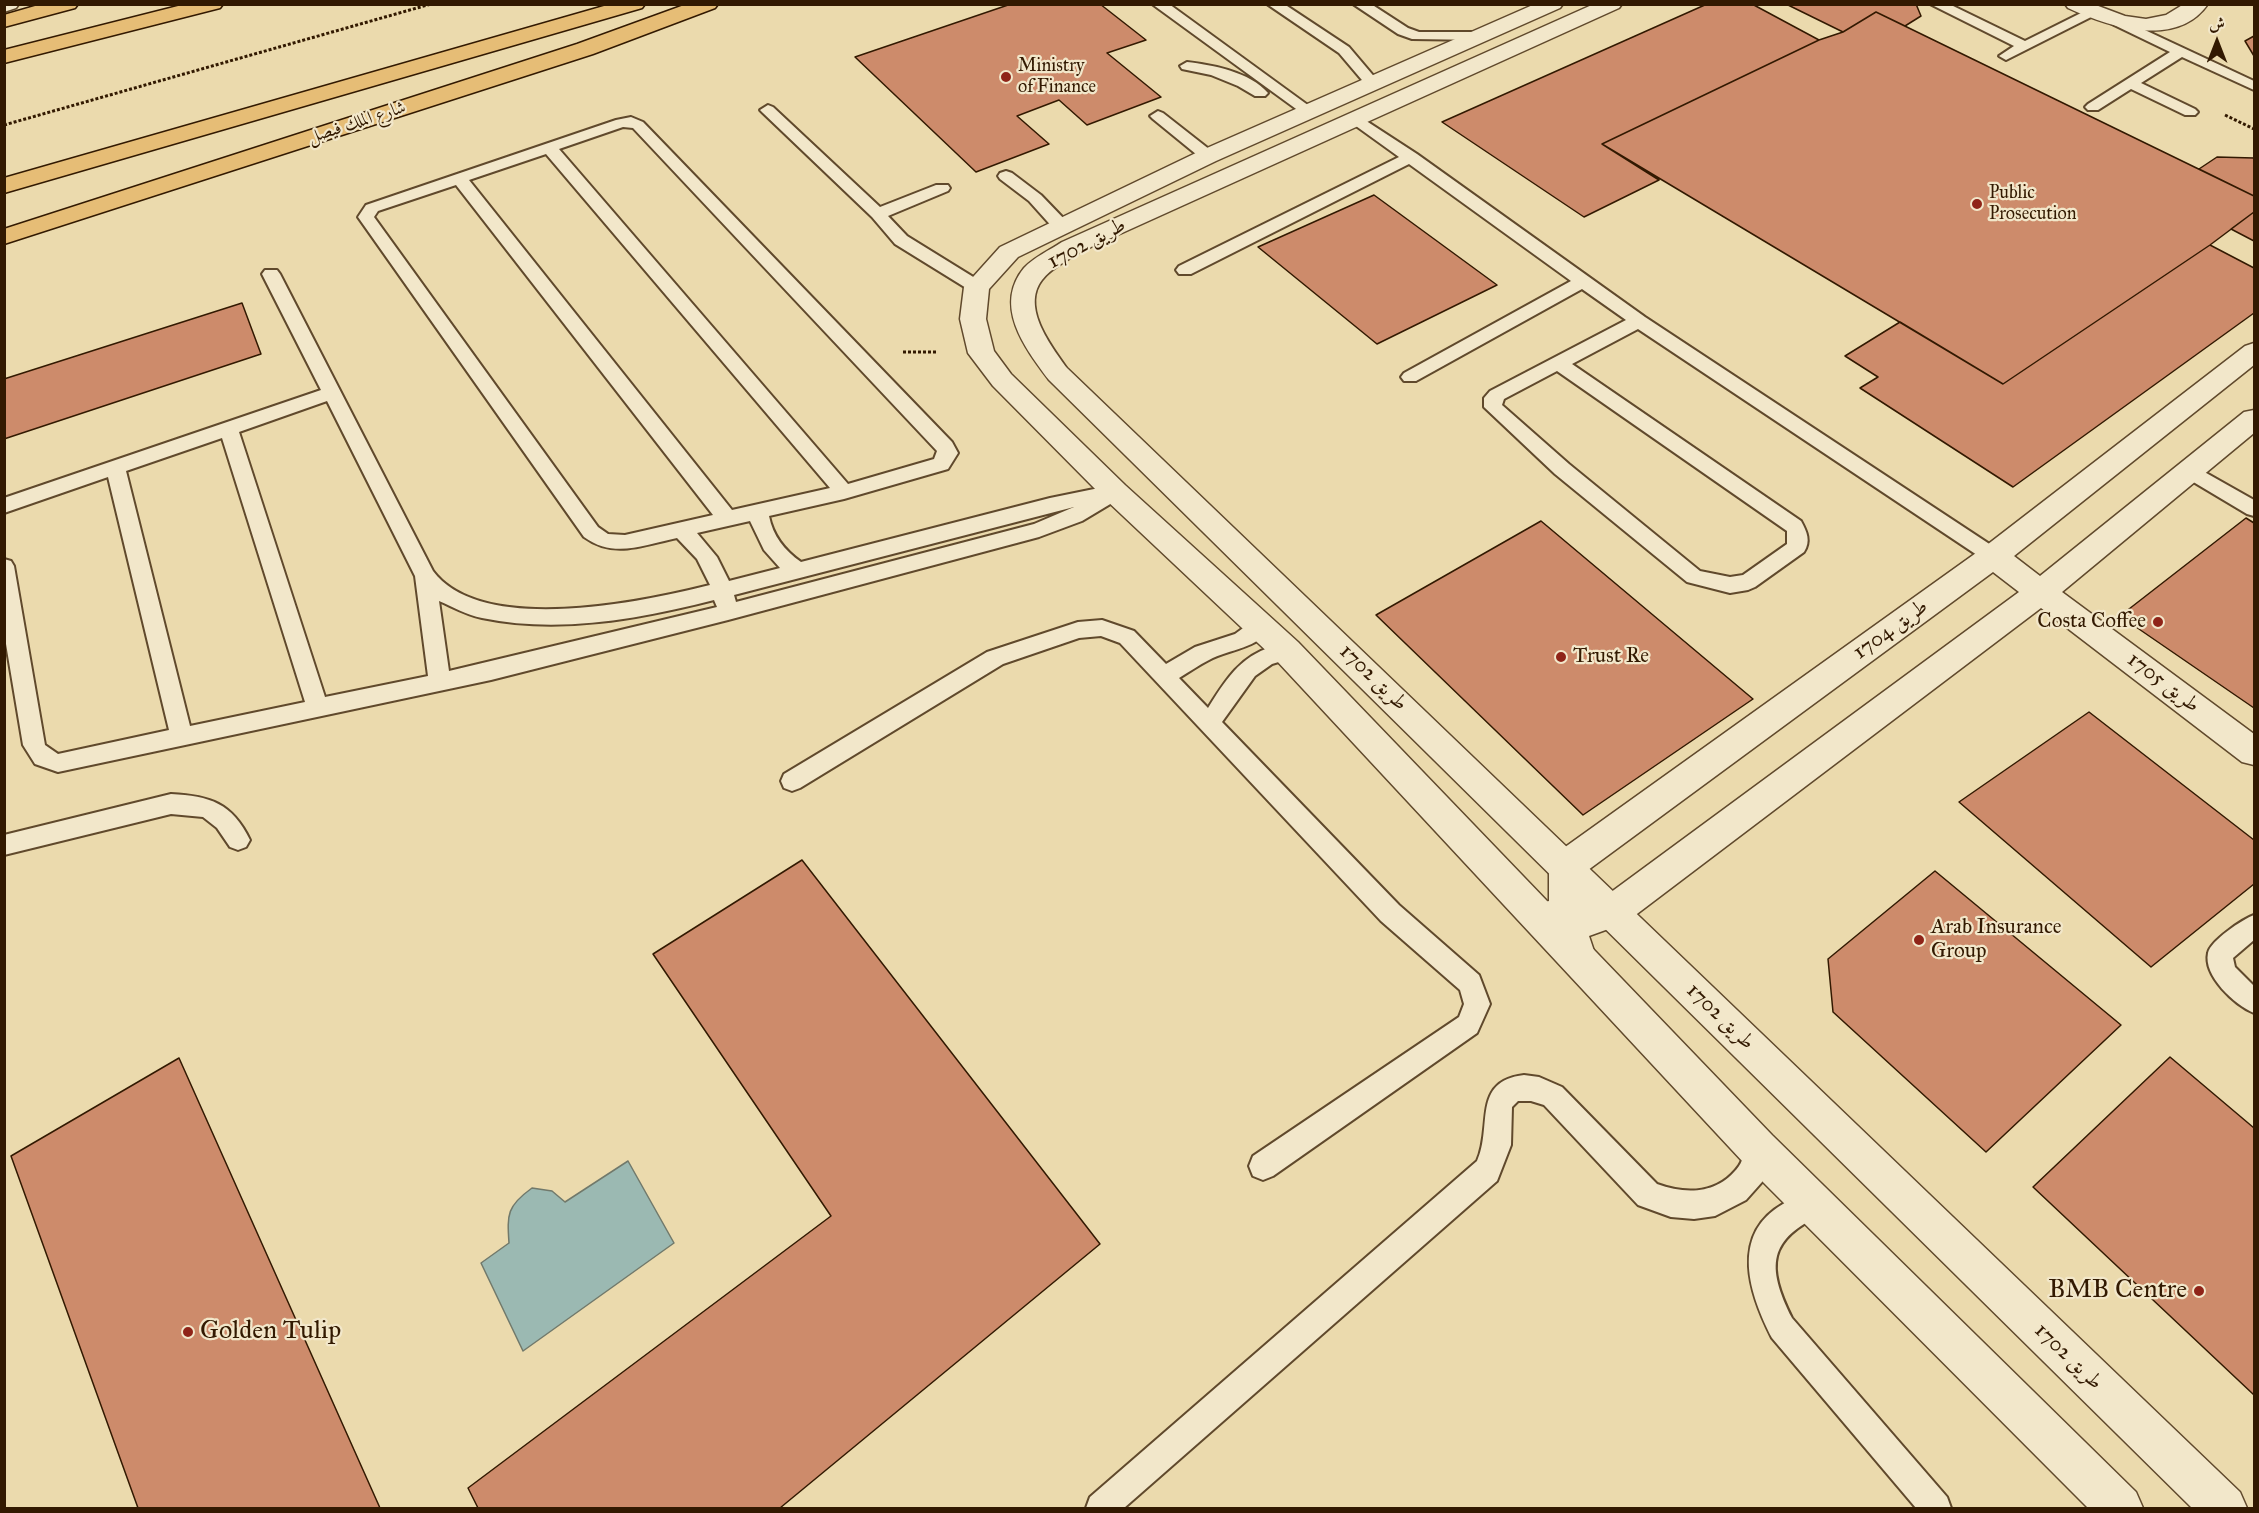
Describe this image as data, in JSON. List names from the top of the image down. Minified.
{"streets":{"highway":["شارع الملك فيصل"],"street":["طريق 1702","طريق 1704","طريق 1705"]},"crossings":[["طريق 1702","طريق 1704"],["طريق 1704","طريق 1705"]],"places":["Ministry of Finance","Public Prosecution","Costa Coffee","Trust Re","Arab Insurance Group","BMB Centre","Golden Tulip"],"north":"top"}
